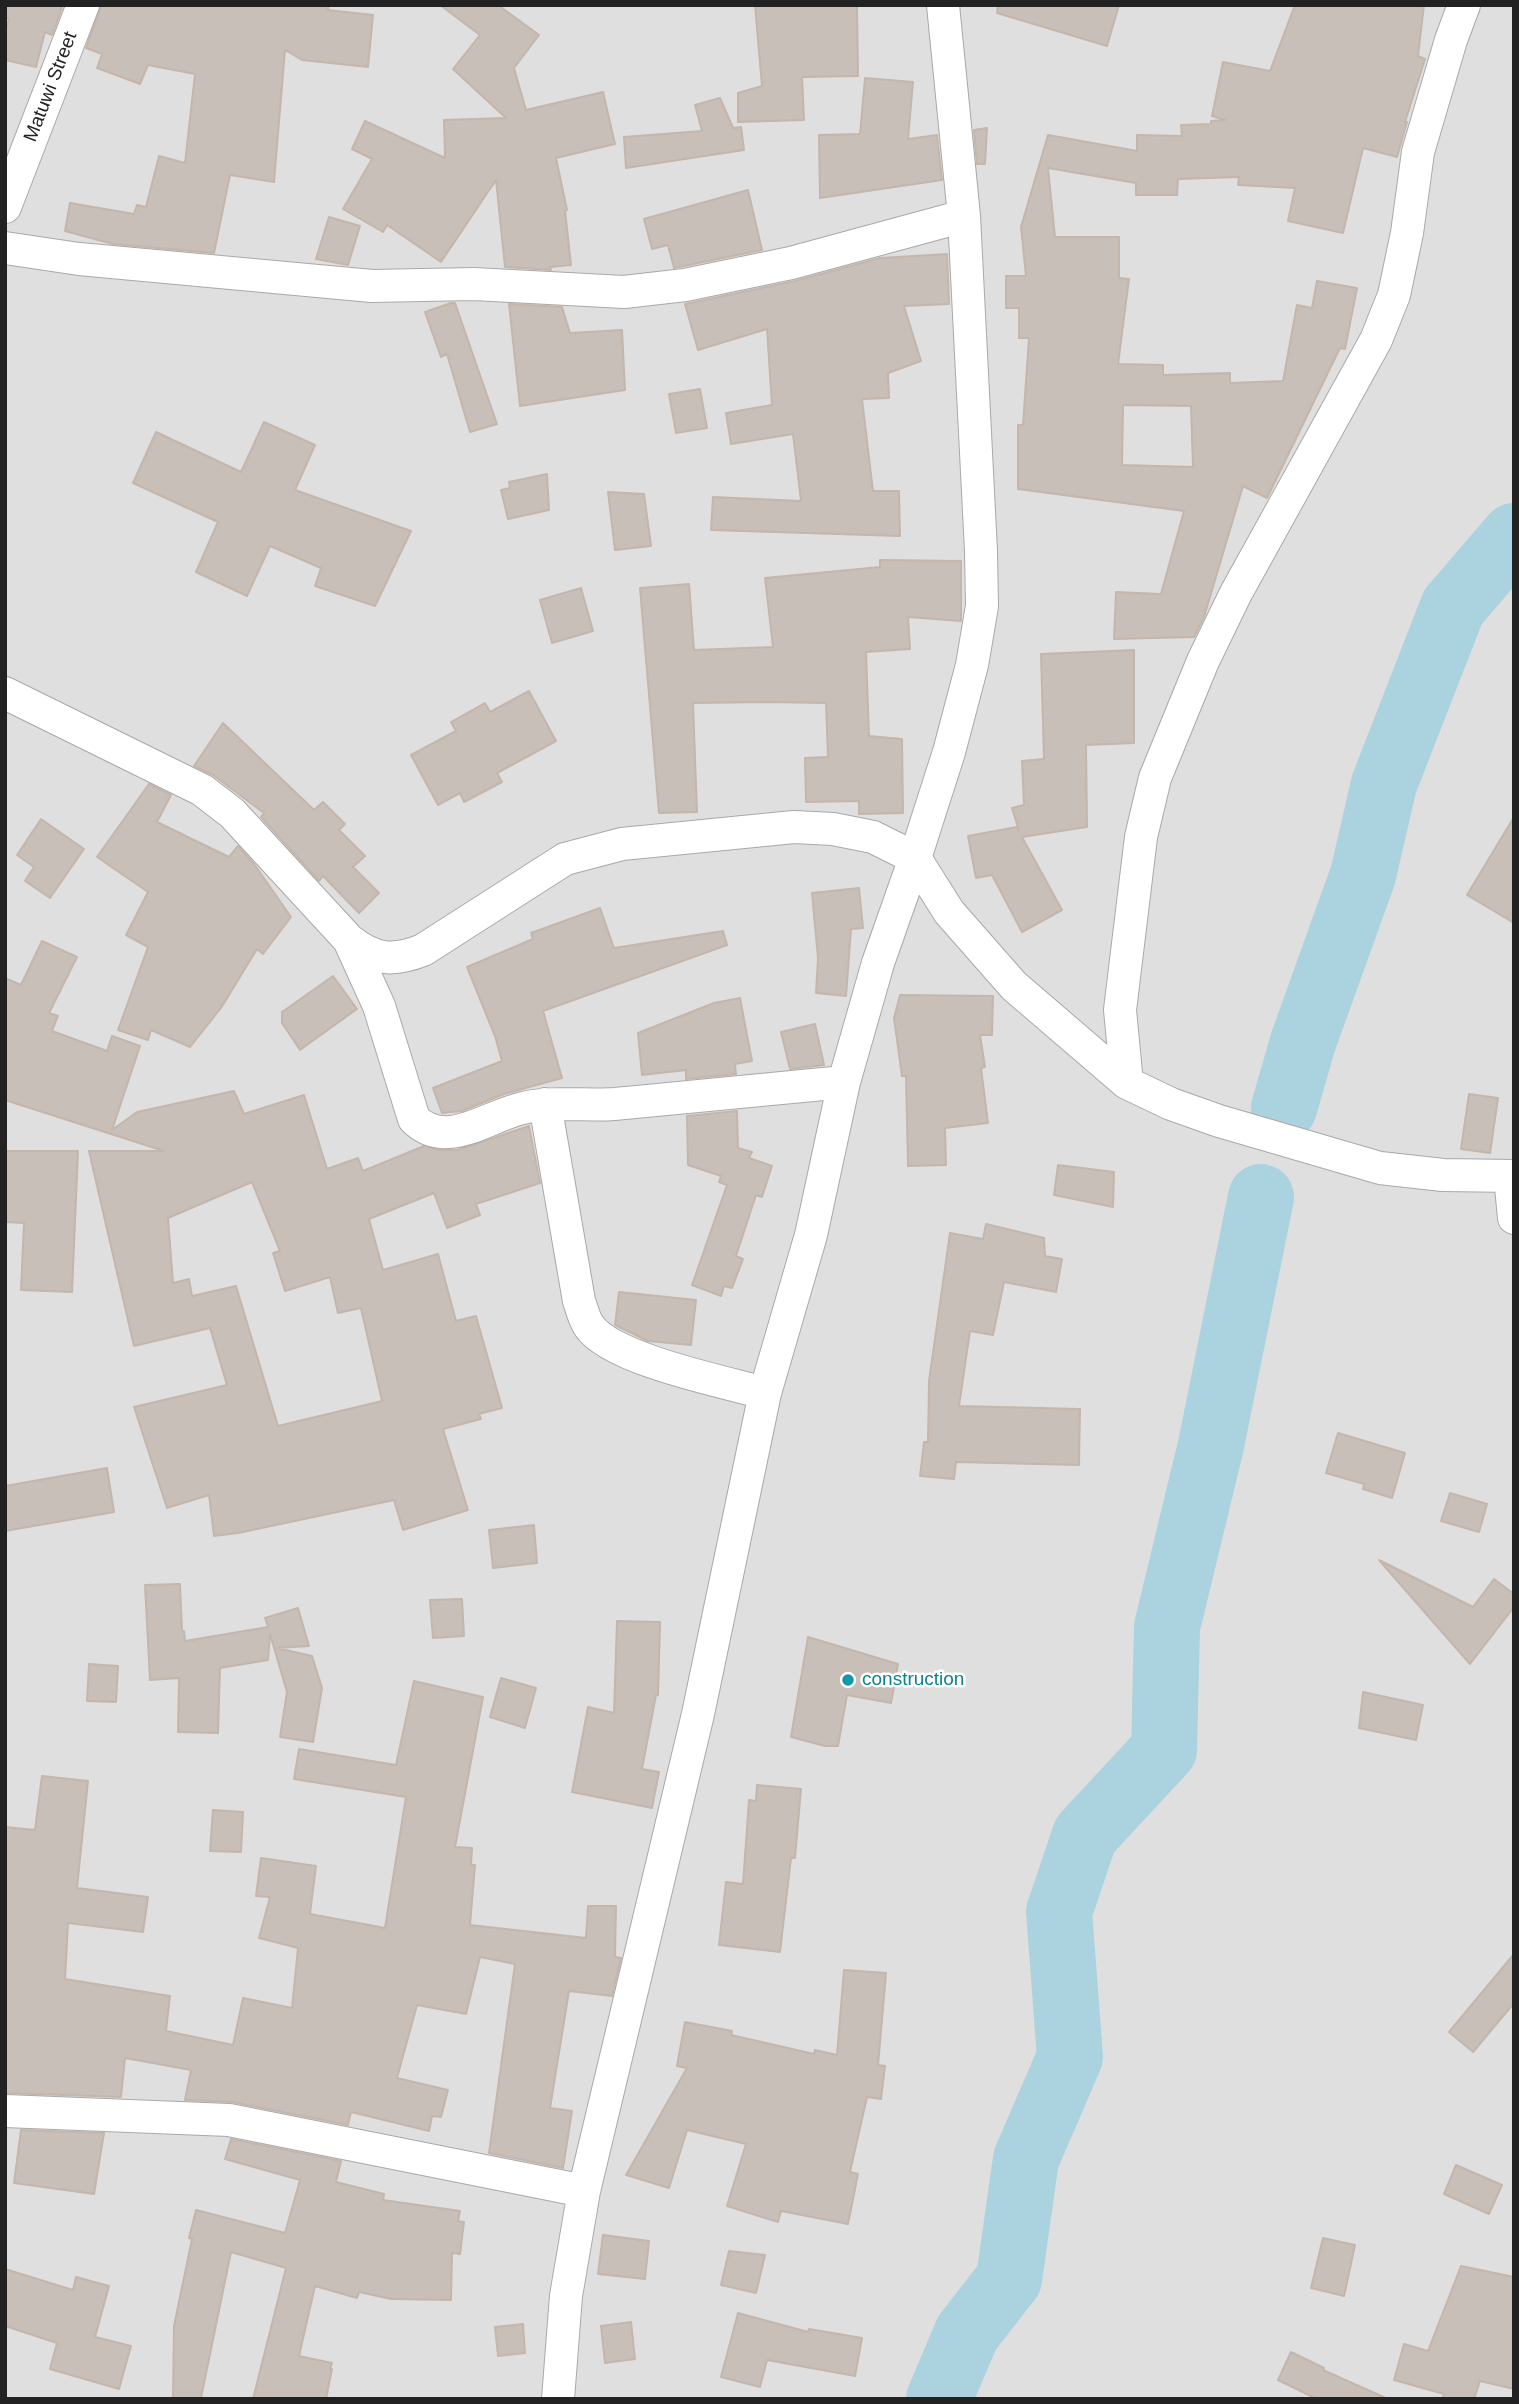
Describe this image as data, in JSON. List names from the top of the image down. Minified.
{"streets":{"street":["Matuwi Street"]},"places":["construction"]}
